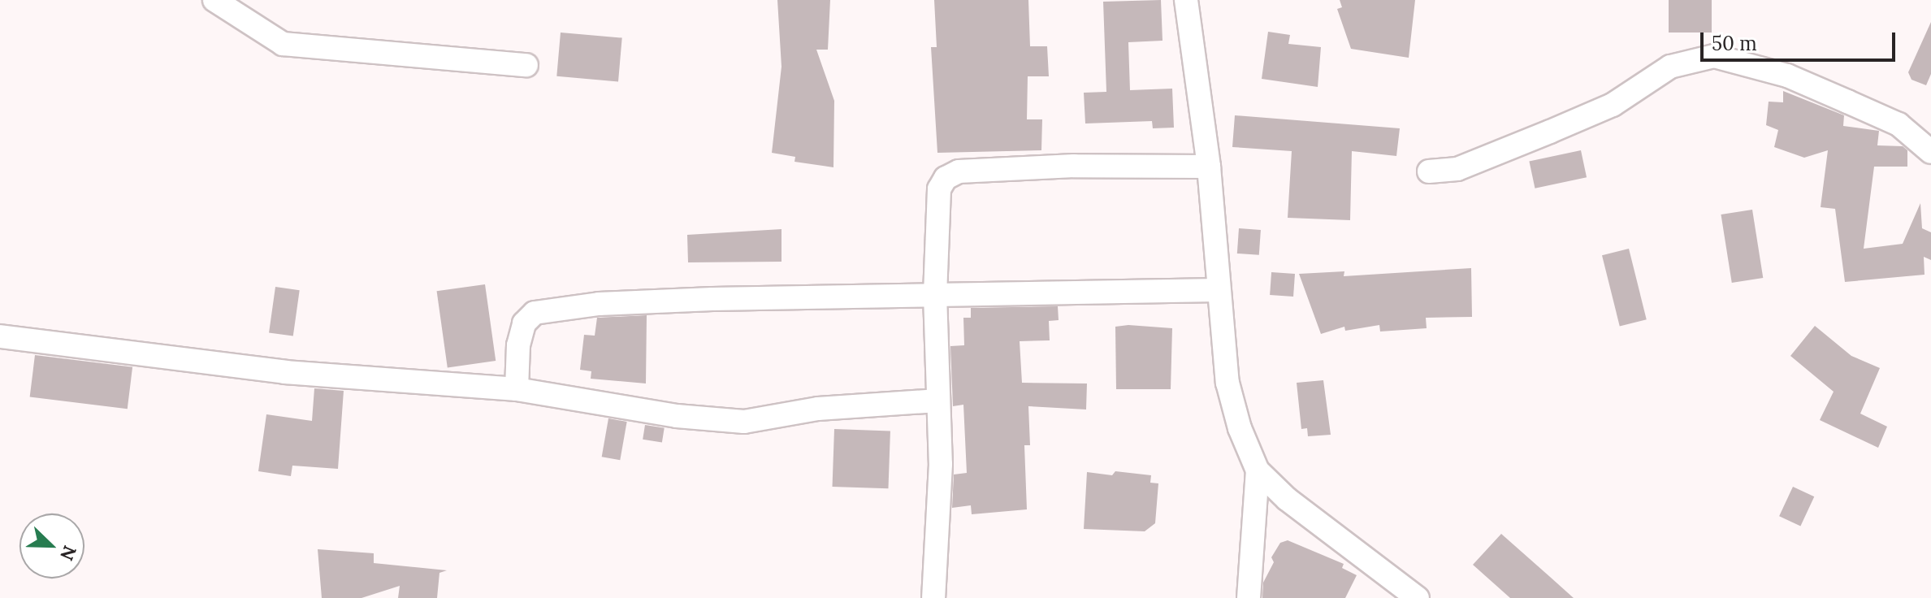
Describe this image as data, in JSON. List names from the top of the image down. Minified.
{"scale_bar":"50 m","north":"bottom right"}
